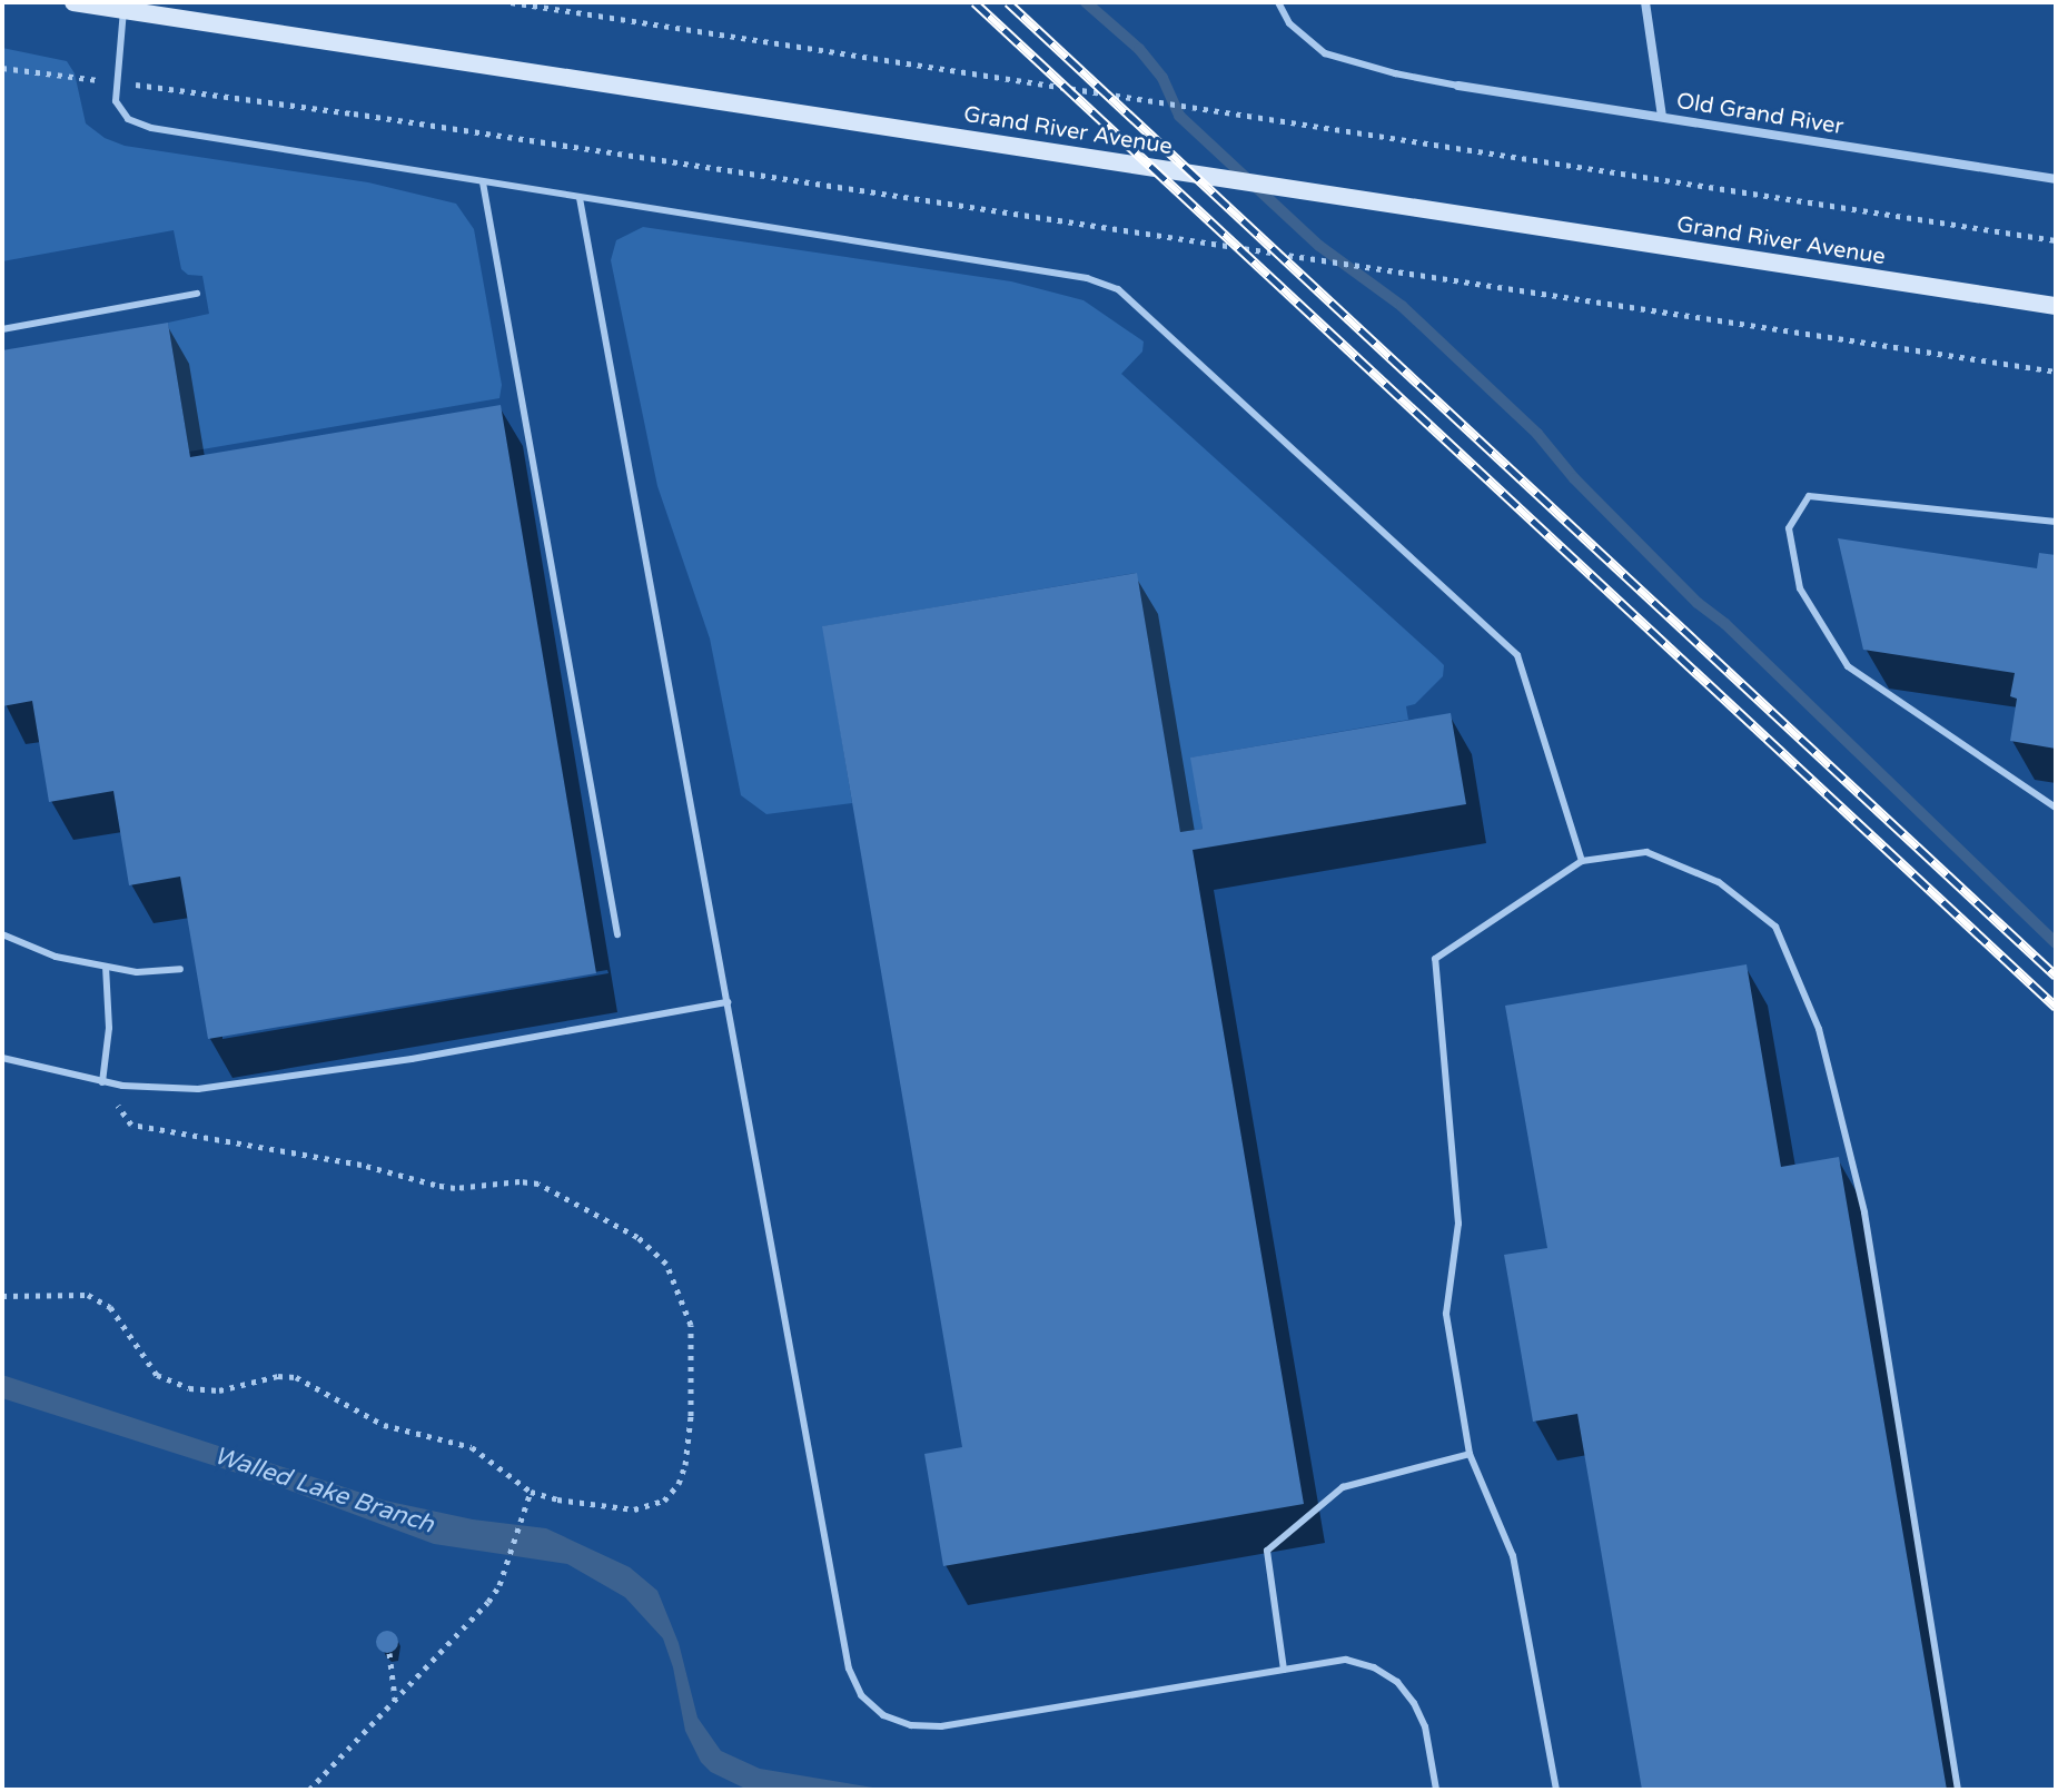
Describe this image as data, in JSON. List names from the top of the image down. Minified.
{"streets":{"main road":["Grand River Avenue"],"street":["Old Grand River"]},"water":["Walled Lake Branch"]}
